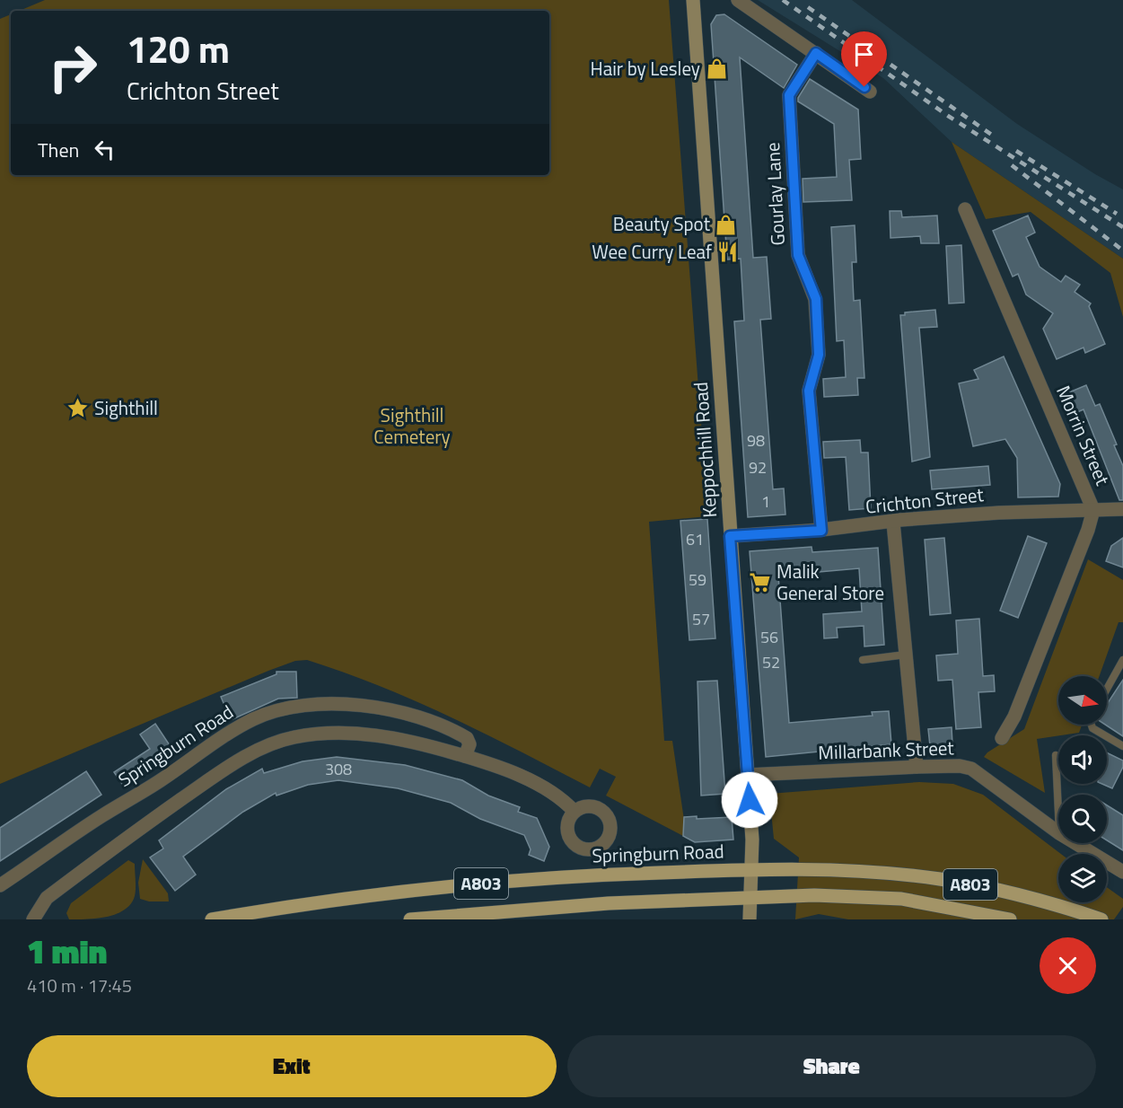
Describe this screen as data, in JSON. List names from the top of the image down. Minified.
{"streets":{"main road":["Springburn Road","A803"],"street":["Gourlay Lane","Morrin Street","Keppochhill Road","Crichton Street","Millarbank Street"]},"crossings":[["Gourlay Lane","Crichton Street"],["Morrin Street","Crichton Street"],["Keppochhill Road","Crichton Street"],["Keppochhill Road","Springburn Road"],["Keppochhill Road","Millarbank Street"],["Keppochhill Road","A803"]],"parks":["Sighthill Cemetery"],"places":{"shop":["Hair by Lesley","Beauty Spot"],"restaurant":["Wee Curry Leaf"],"place":["Sighthill"],"supermarket":["Malik General Store"]},"house_numbers":["98","92","1","61","59","57","56","52","308"],"north":"right","page":{"turn":["120 m","Crichton Street"],"then":"Then","heading":["1 min","410 m · 17:45"],"buttons":["Exit","Share"]}}
